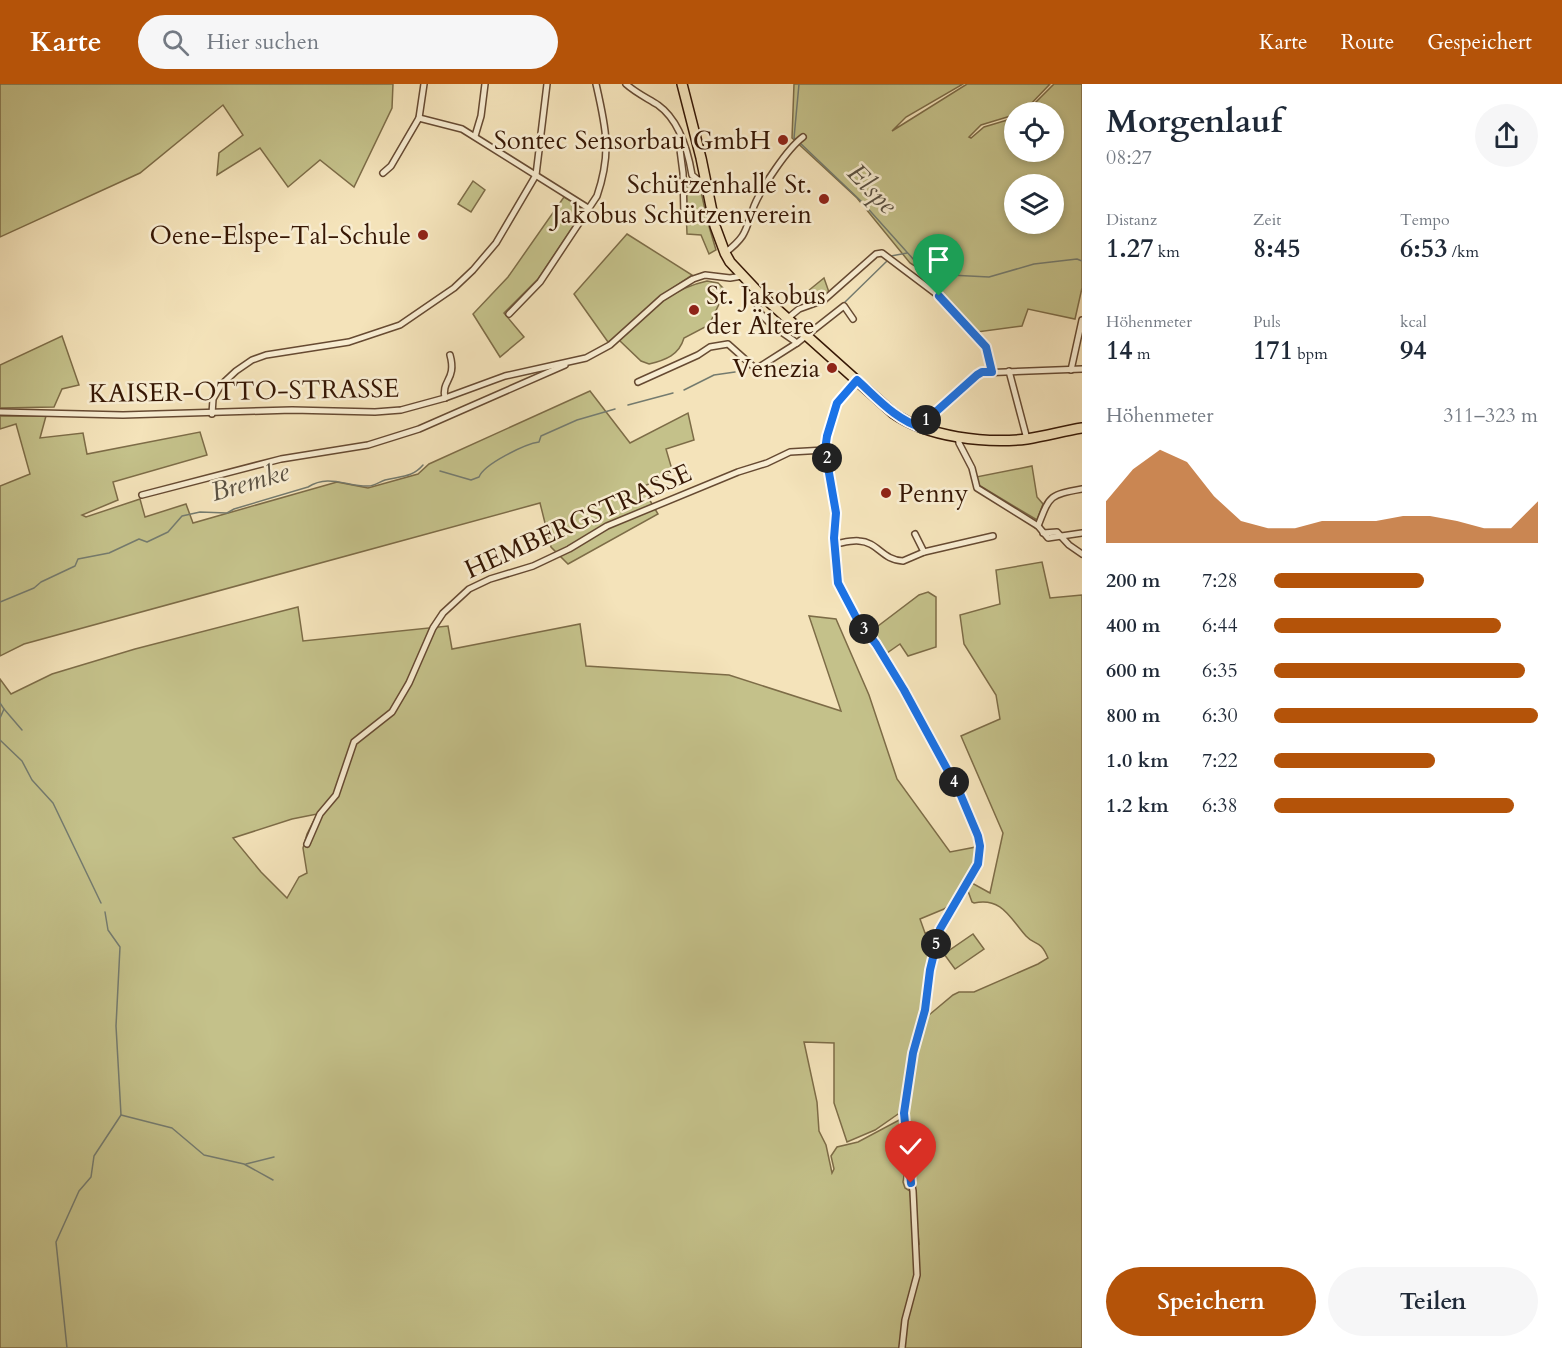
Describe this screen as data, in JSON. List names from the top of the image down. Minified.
{"streets":{"street":["KAISER-OTTO-STRASSE","HEMBERGSTRASSE"]},"water":["Elspe","Bremke"],"places":["Sontec Sensorbau GmbH","Schützenhalle St. Jakobus Schützenverein","Oene-Elspe-Tal-Schule","St. Jakobus der Ältere","Venezia","Penny"],"page":{"header":"Karte","search":"Hier suchen","nav":["Karte","Route","Gespeichert"],"heading":["Morgenlauf","08:27"],"stats":[["Distanz","1.27 km"],["Zeit","8:45"],["Tempo","6:53 /km"],["Höhenmeter","14 m"],["Puls","171 bpm"],["kcal","94"]],"chart":["Höhenmeter","311–323 m"],"pins":["1","2","3","4","5"],"list":[{"name":"200 m","note":"7:28"},{"name":"400 m","note":"6:44"},{"name":"600 m","note":"6:35"},{"name":"800 m","note":"6:30"},{"name":"1.0 km","note":"7:22"},{"name":"1.2 km","note":"6:38"}],"buttons":["Speichern","Teilen"]}}
